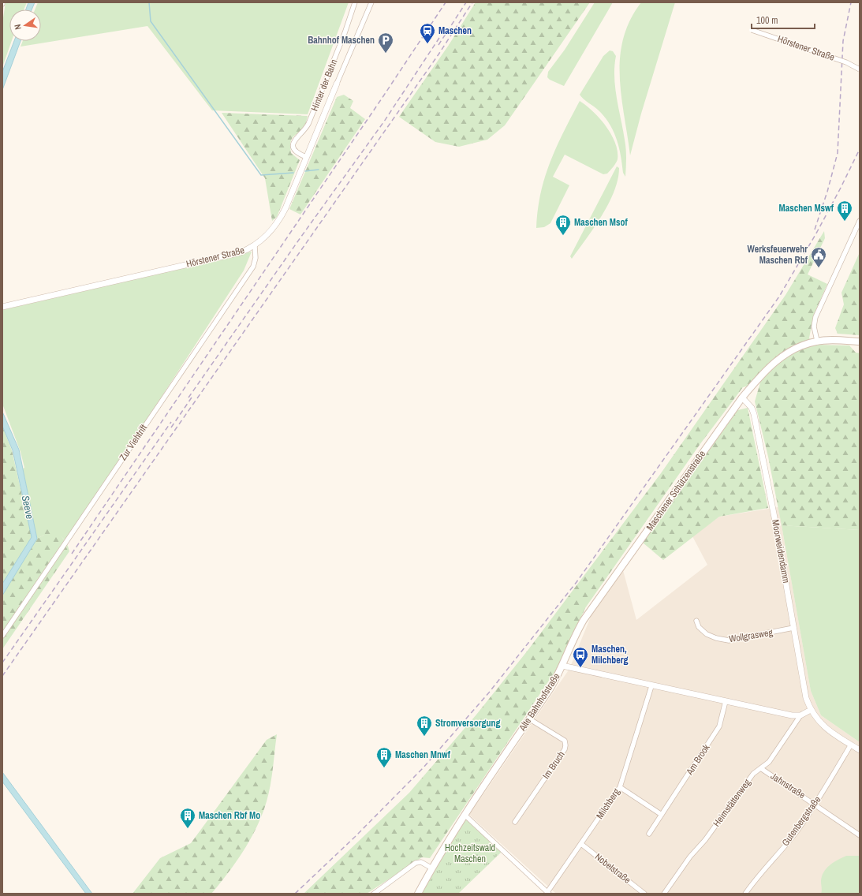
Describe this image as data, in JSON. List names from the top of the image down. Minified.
{"streets":{"main road":["Maschener Schützenstraße","Alte Bahnhofstraße"],"street":["Hörstener Straße","Hinter der Bahn","Zur Viehtrift","Moorweidendamm","Wollgrasweg","Am Brook","Im Bruch","Jahnstraße","Heimstättenweg","Milchberg","Gutenbergstraße","Nobelstraße"]},"crossings":[["Hörstener Straße","Hinter der Bahn"],["Hörstener Straße","Zur Viehtrift"],["Maschener Schützenstraße","Moorweidendamm"],["Maschener Schützenstraße","Alte Bahnhofstraße"],["Moorweidendamm","Wollgrasweg"],["Alte Bahnhofstraße","Am Brook"],["Alte Bahnhofstraße","Im Bruch"],["Alte Bahnhofstraße","Heimstättenweg"],["Alte Bahnhofstraße","Milchberg"],["Jahnstraße","Heimstättenweg"],["Jahnstraße","Gutenbergstraße"],["Milchberg","Nobelstraße"]],"water":["Seeve"],"parks":["Hochzeitswald Maschen"],"places":{"station":["Maschen"],"parking":["Bahnhof Maschen"],"building":["Maschen Mswf","Maschen Msof","Stromversorgung","Maschen Mnwf","Maschen Rbf Mo"],"public building":["Werksfeuerwehr Maschen Rbf"],"bus stop":["Maschen, Milchberg"]},"scale_bar":"100 m","north":"left"}
